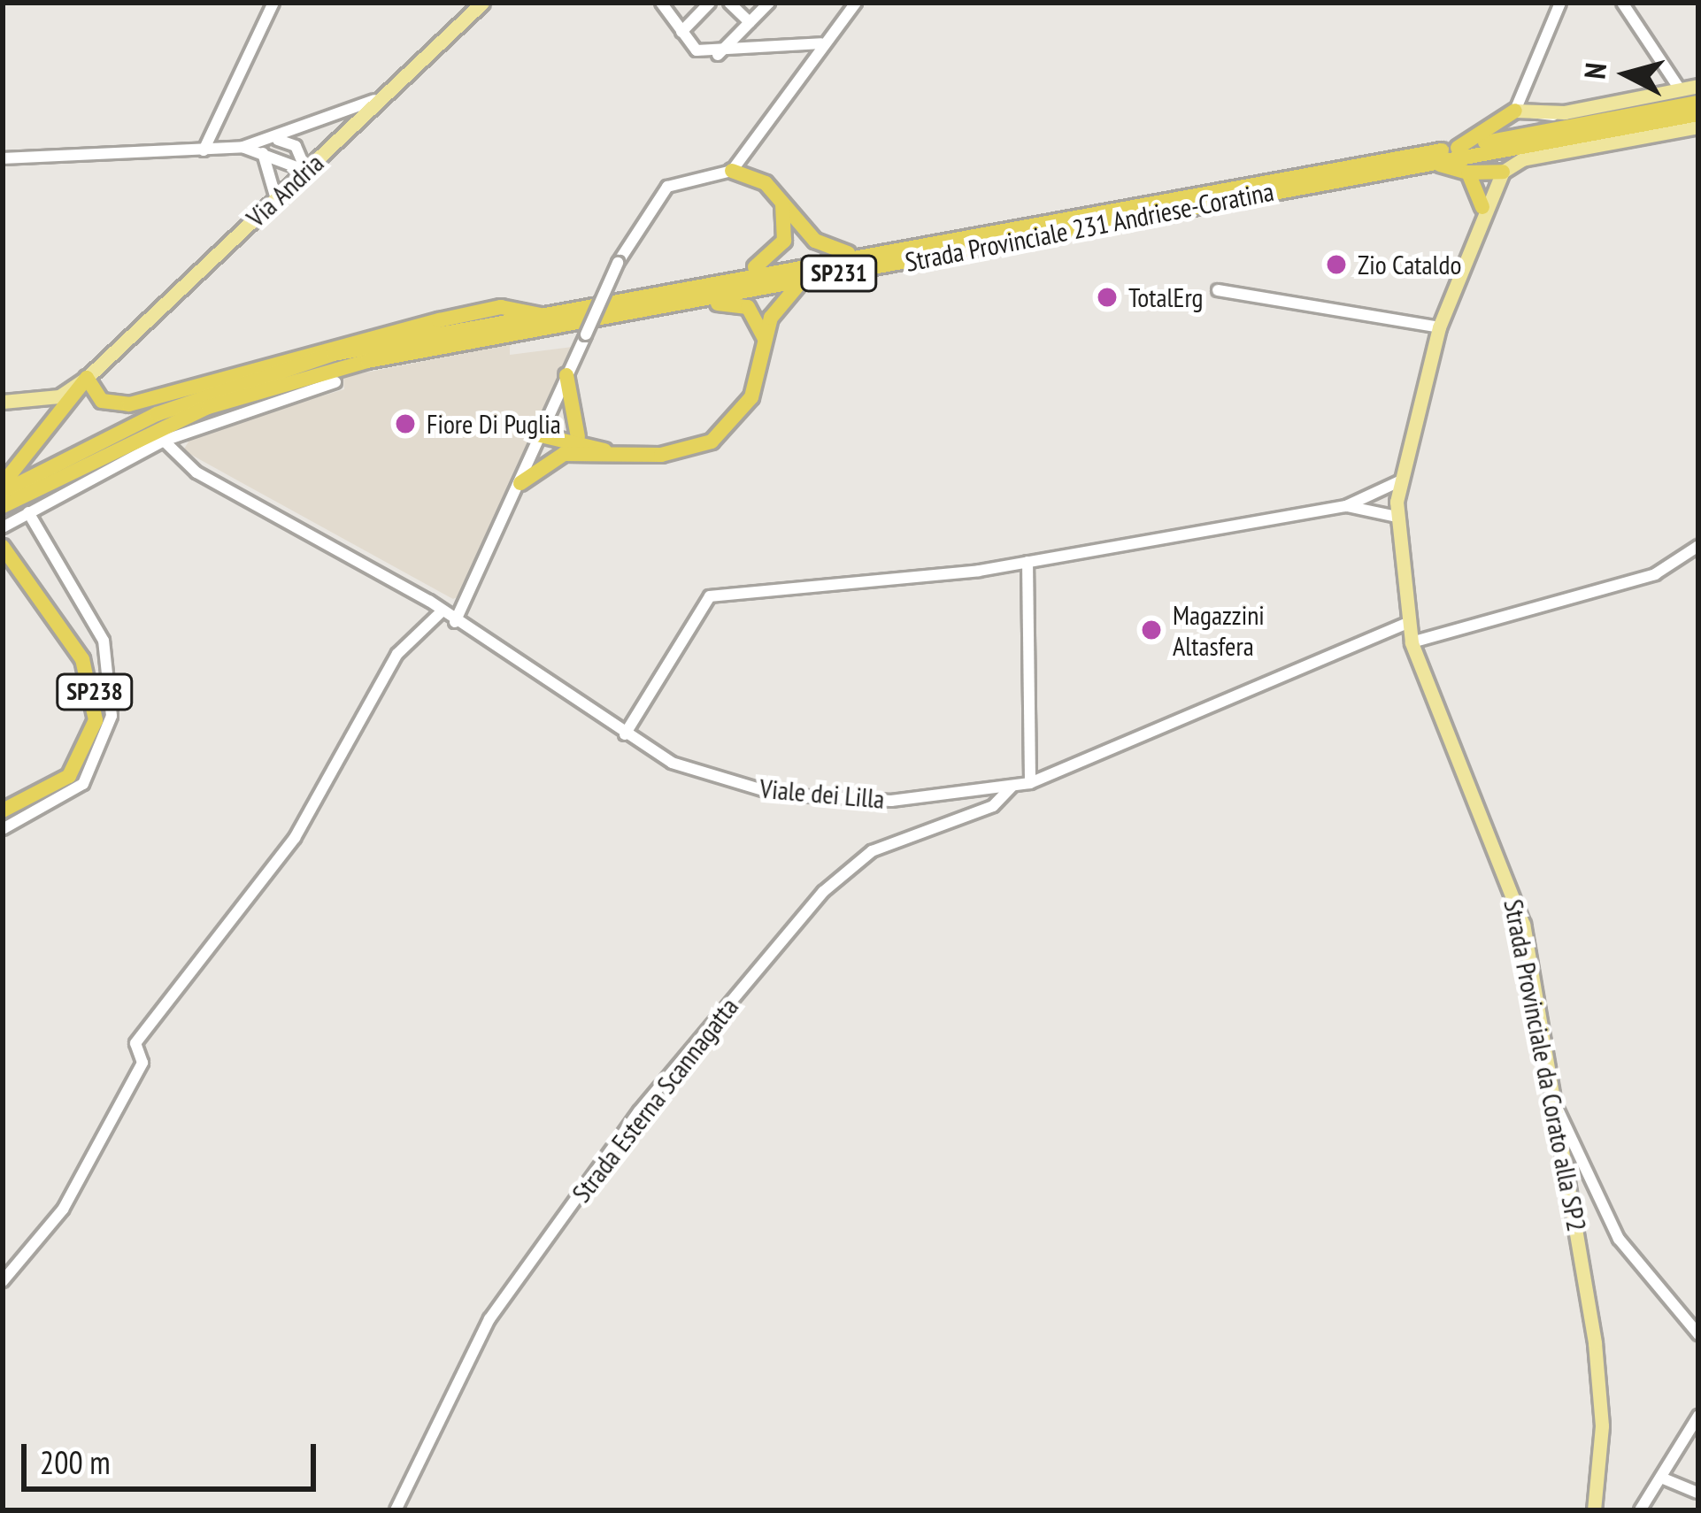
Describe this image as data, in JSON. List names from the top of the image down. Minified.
{"streets":{"highway":["Strada Provinciale 231 Andriese-Coratina","SP231","SP238"],"main road":["Via Andria","Strada Provinciale da Corato alla SP2"],"street":["Viale dei Lilla","Strada Esterna Scannagatta"]},"crossings":[["Viale dei Lilla","Strada Esterna Scannagatta"]],"places":["Zio Cataldo","TotalErg","Fiore Di Puglia","Magazzini Altasfera"],"scale_bar":"200 m","north":"left"}
